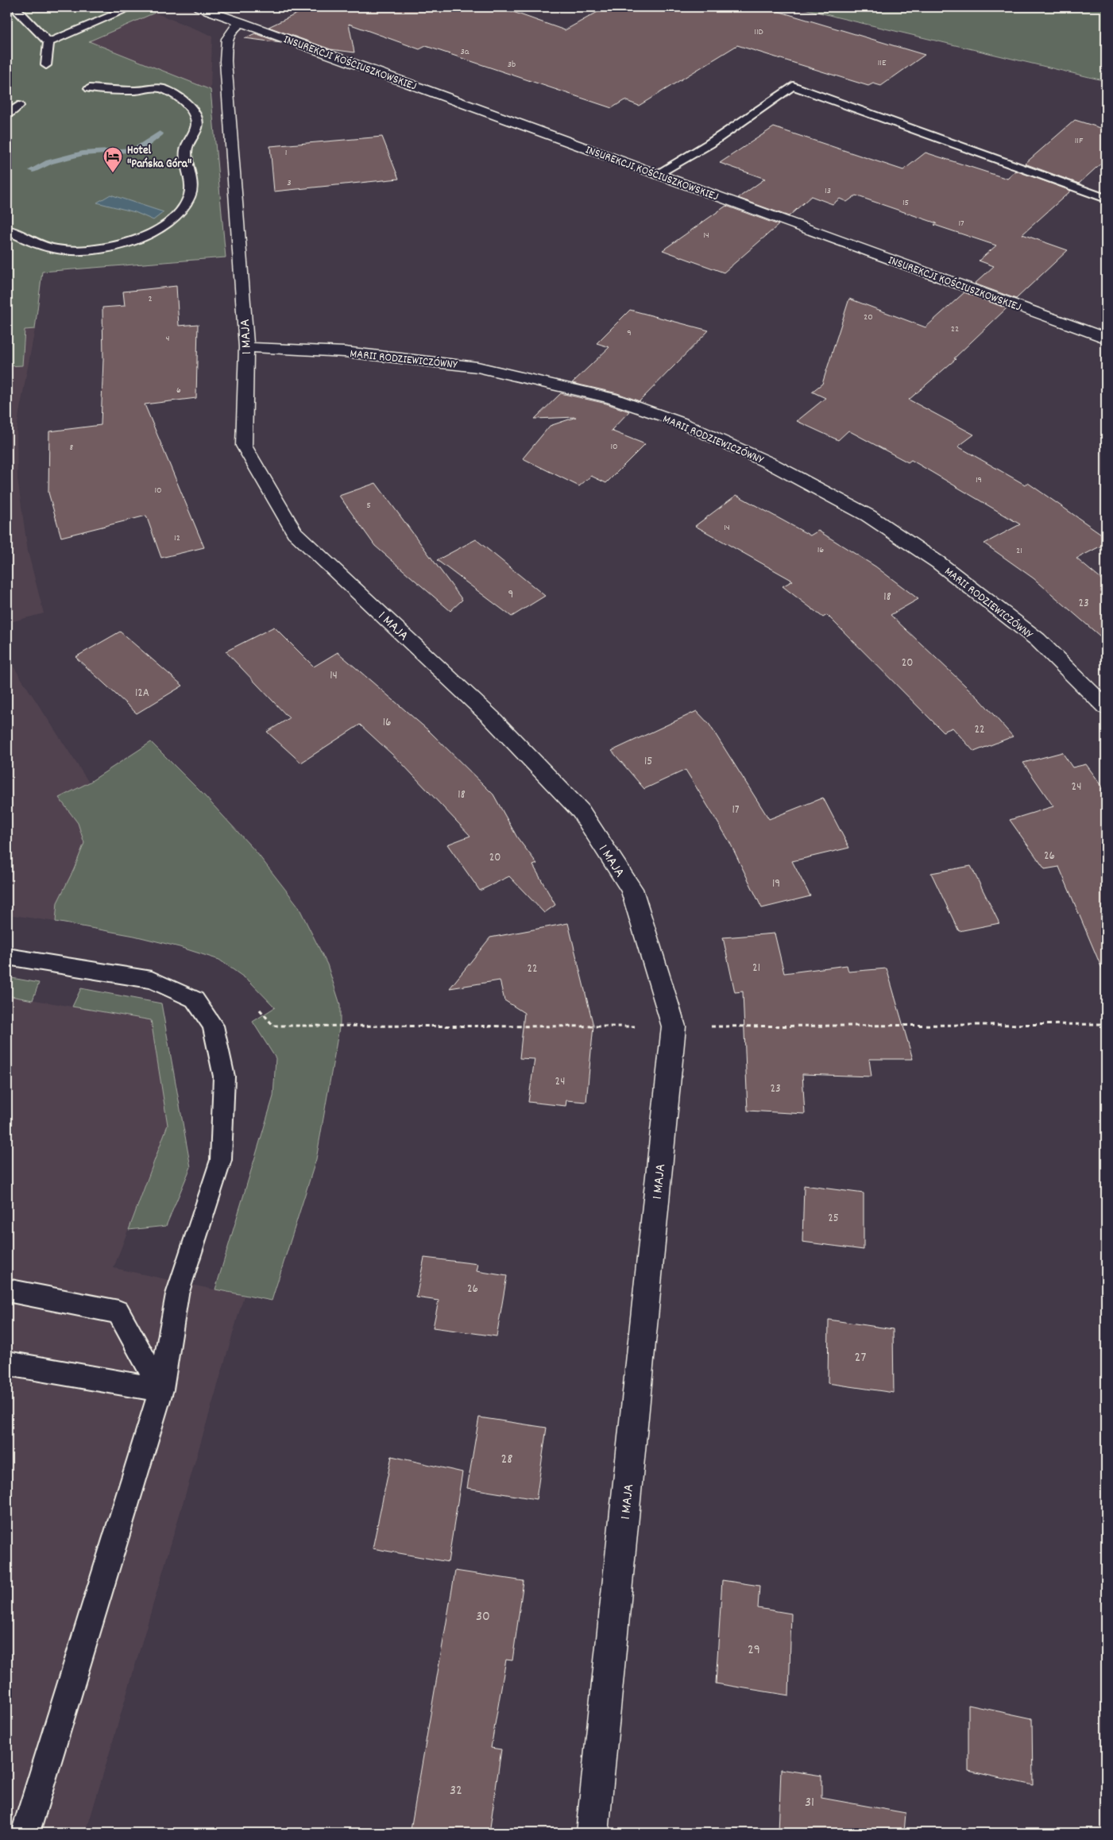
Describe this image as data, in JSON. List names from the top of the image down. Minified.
{"streets":{"street":["INSUREKCJI KOŚCIUSZKOWSKIEJ","1 MAJA","MARII RODZIEWICZÓWNY"]},"crossings":[["INSUREKCJI KOŚCIUSZKOWSKIEJ","1 MAJA"],["1 MAJA","MARII RODZIEWICZÓWNY"]],"places":{"hotel":["Hotel \"Pańska Góra\""]},"house_numbers":["11D","3a","11E","3b","11F","1","3","13","15","17","14","2","20","22","9","4","6","10","8","19","10","5","14","12","16","21","9","18","23","20","14","12A","16","22","15","24","18","17","26","20","19","21","22","24","23","25","26","27","28","30","29","32","31"]}
